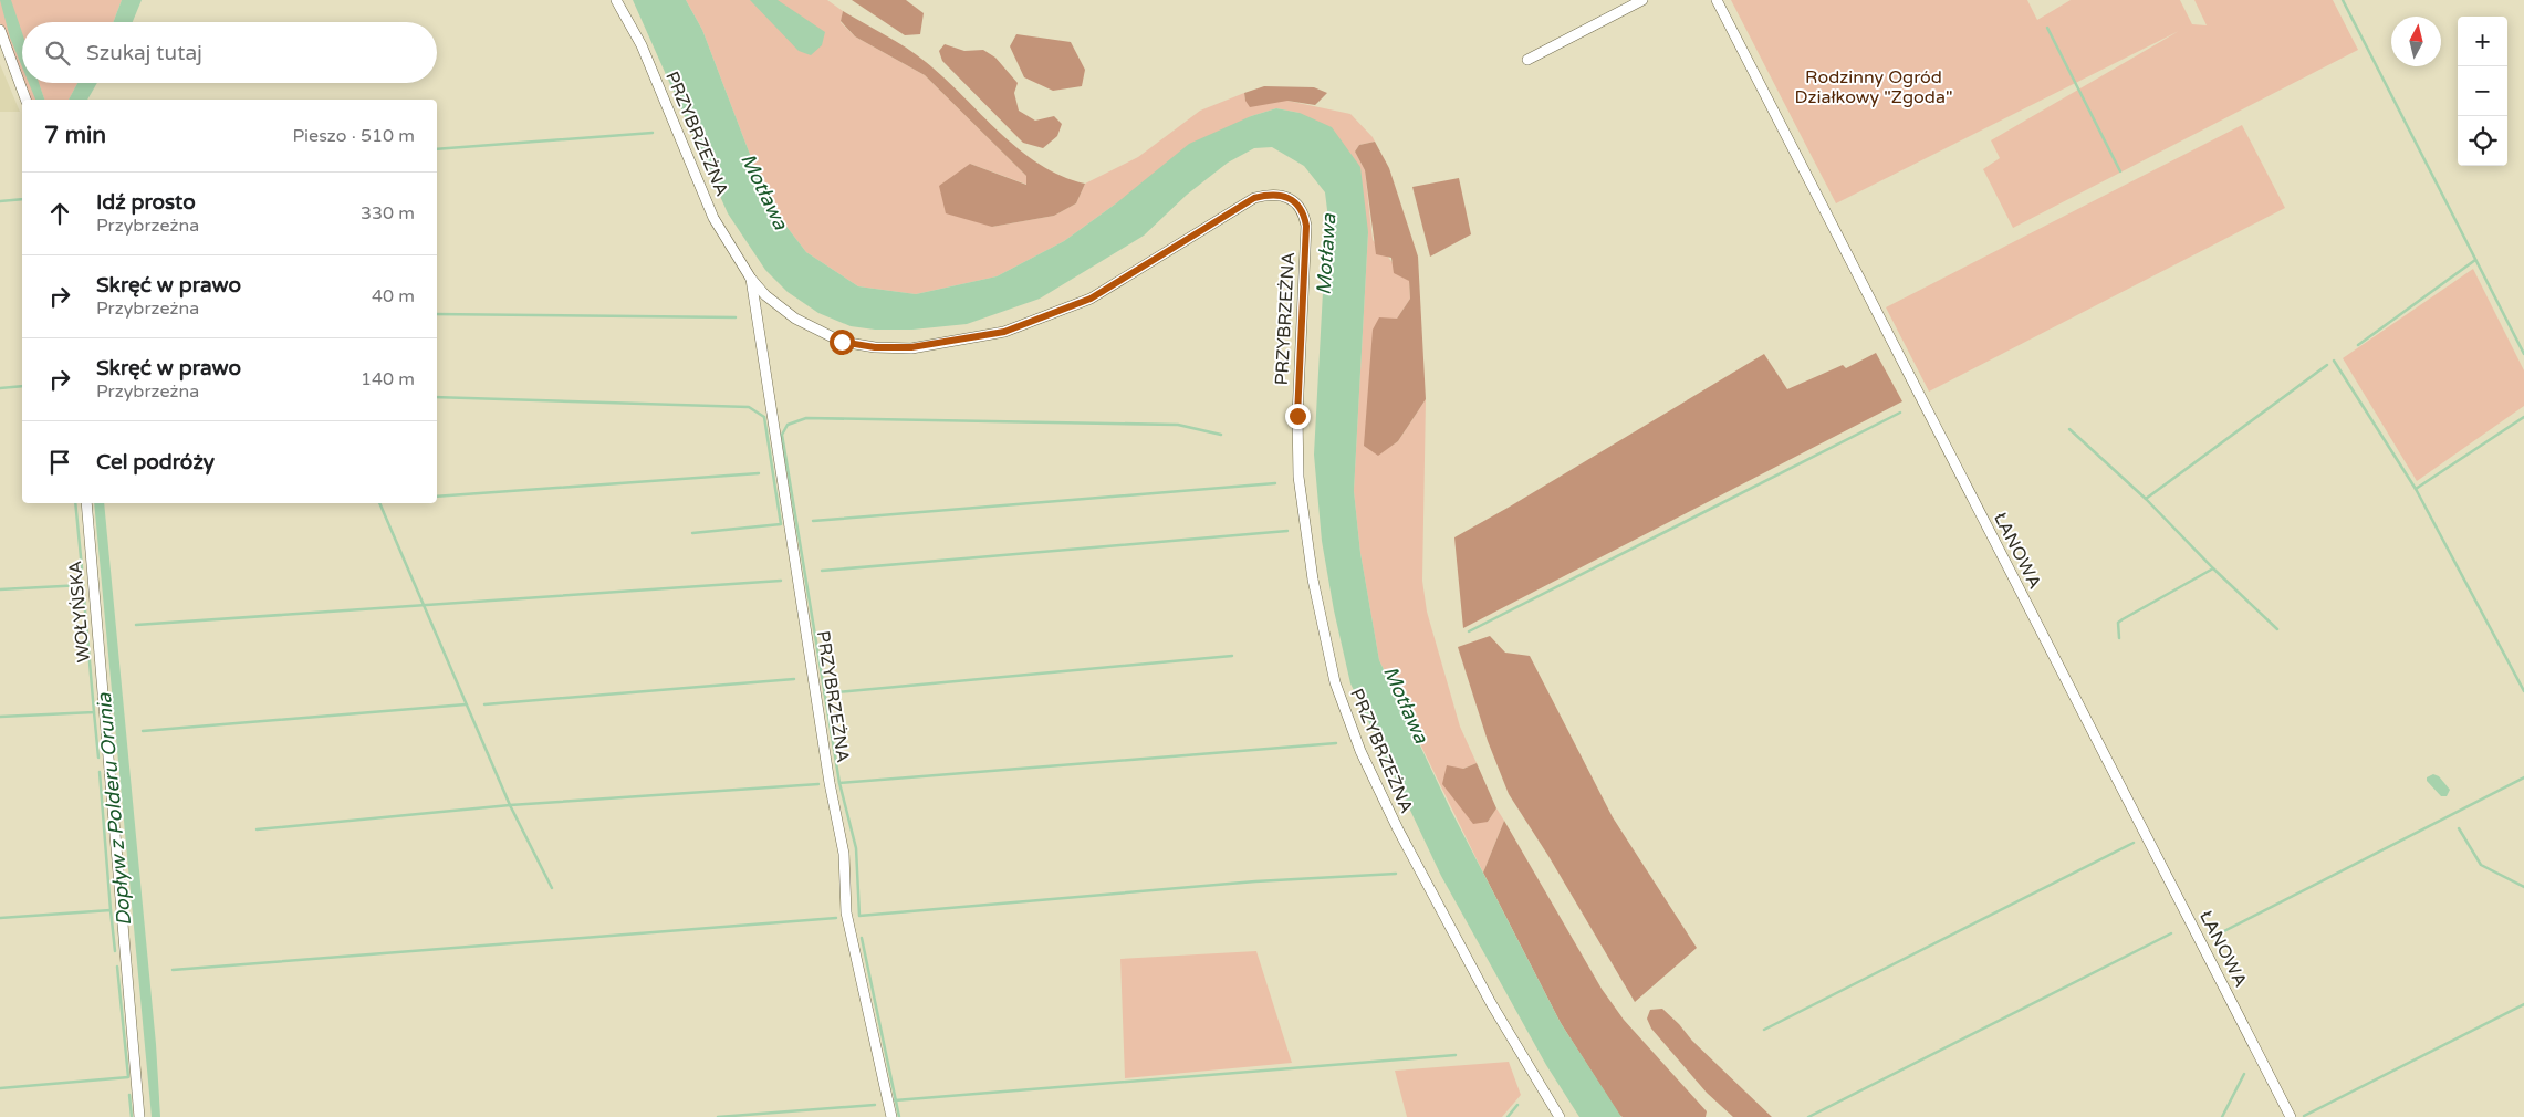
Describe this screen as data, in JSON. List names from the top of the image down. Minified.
{"streets":{"street":["PRZYBRZEŻNA","ŁANOWA","WOŁYŃSKA"]},"water":["Motława","Dopływ z Polderu Orunia"],"parks":["Rodzinny Ogród Działkowy \"Zgoda\""],"north":"top","page":{"map_buttons":["+","−"],"search":"Szukaj tutaj","heading":["7 min","Pieszo · 510 m"],"list":[["Idź prosto","Przybrzeżna","330 m"],["Skręć w prawo","Przybrzeżna","40 m"],["Skręć w prawo","Przybrzeżna","140 m"],"Cel podróży"]}}
